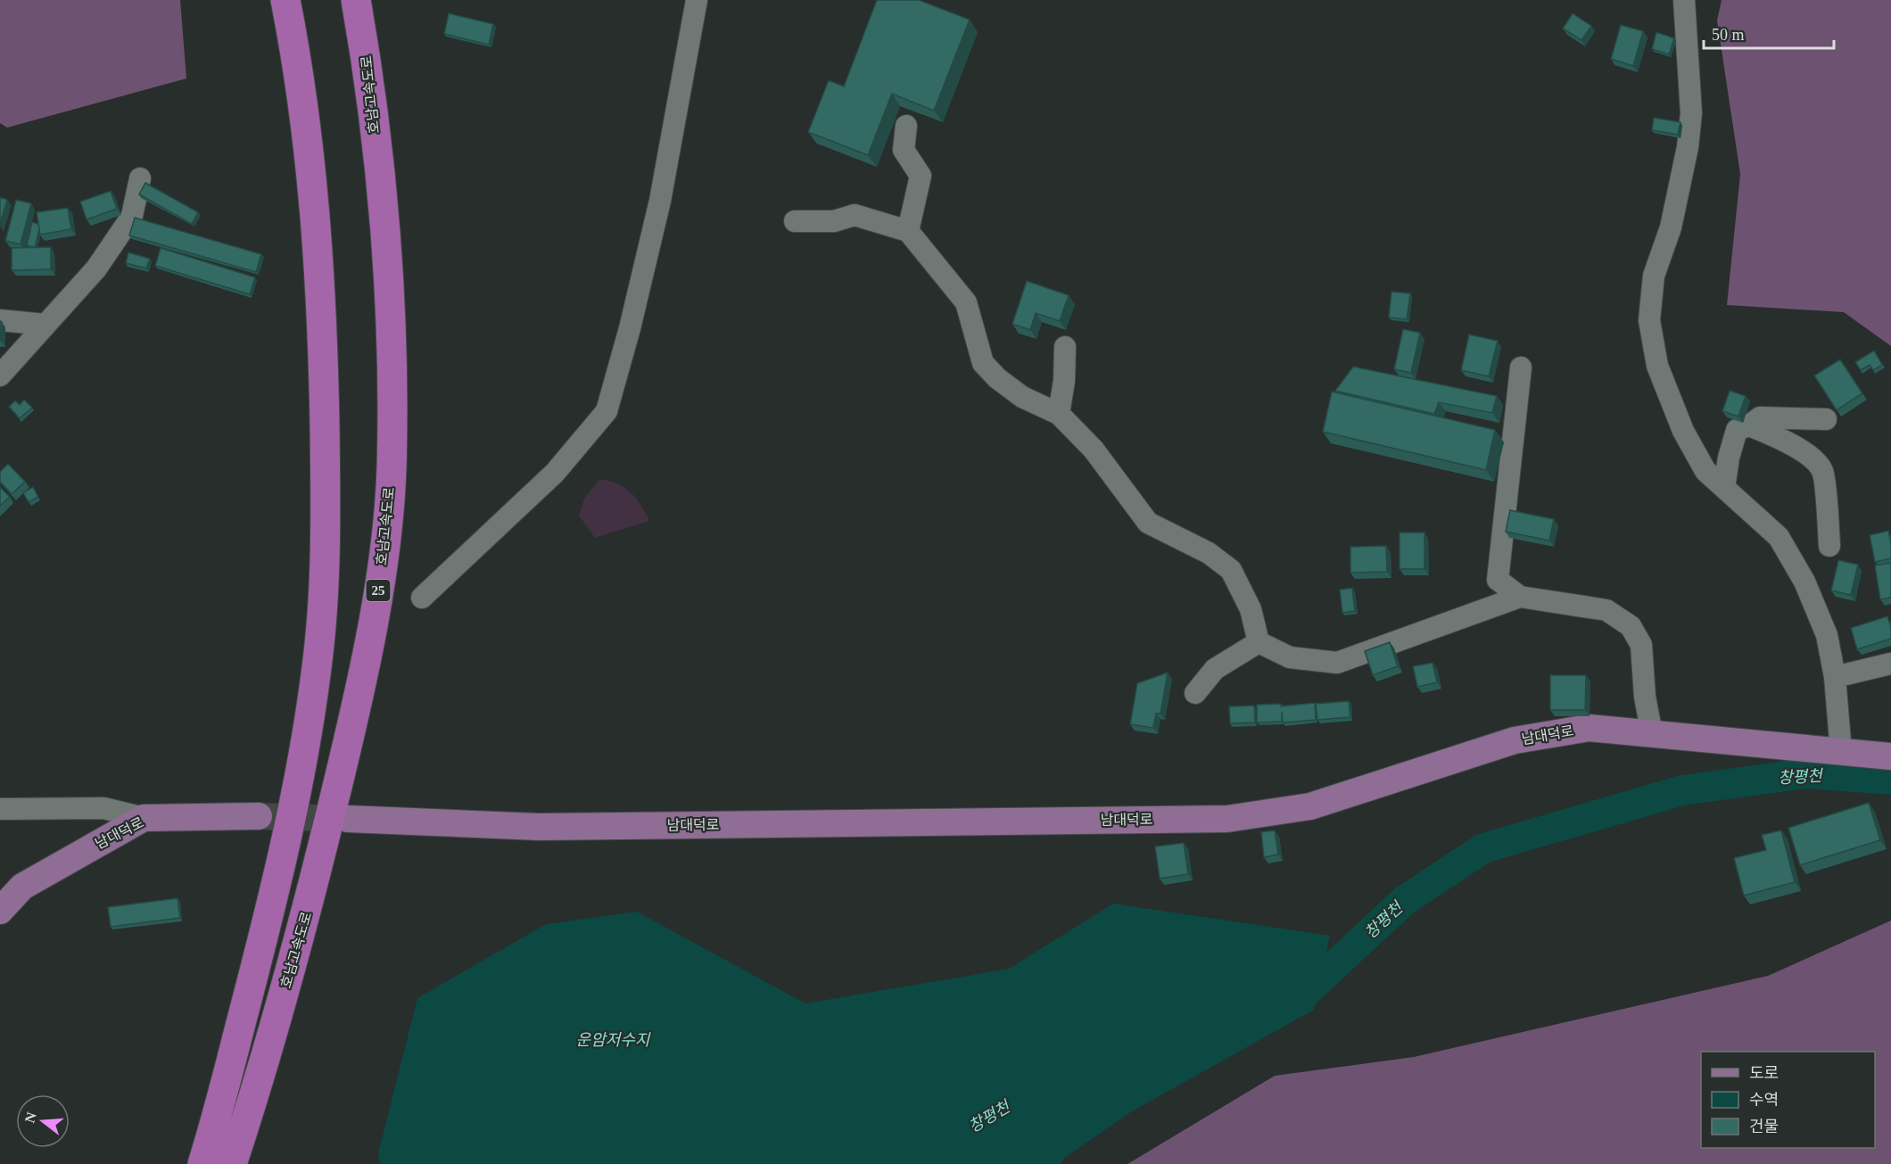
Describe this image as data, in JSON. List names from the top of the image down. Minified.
{"streets":{"highway":["호남고속도로","25"],"main road":["남대덕로"]},"water":["창평천","운암저수지"],"legend":["도로","수역","건물"],"scale_bar":"50 m","north":"left"}
